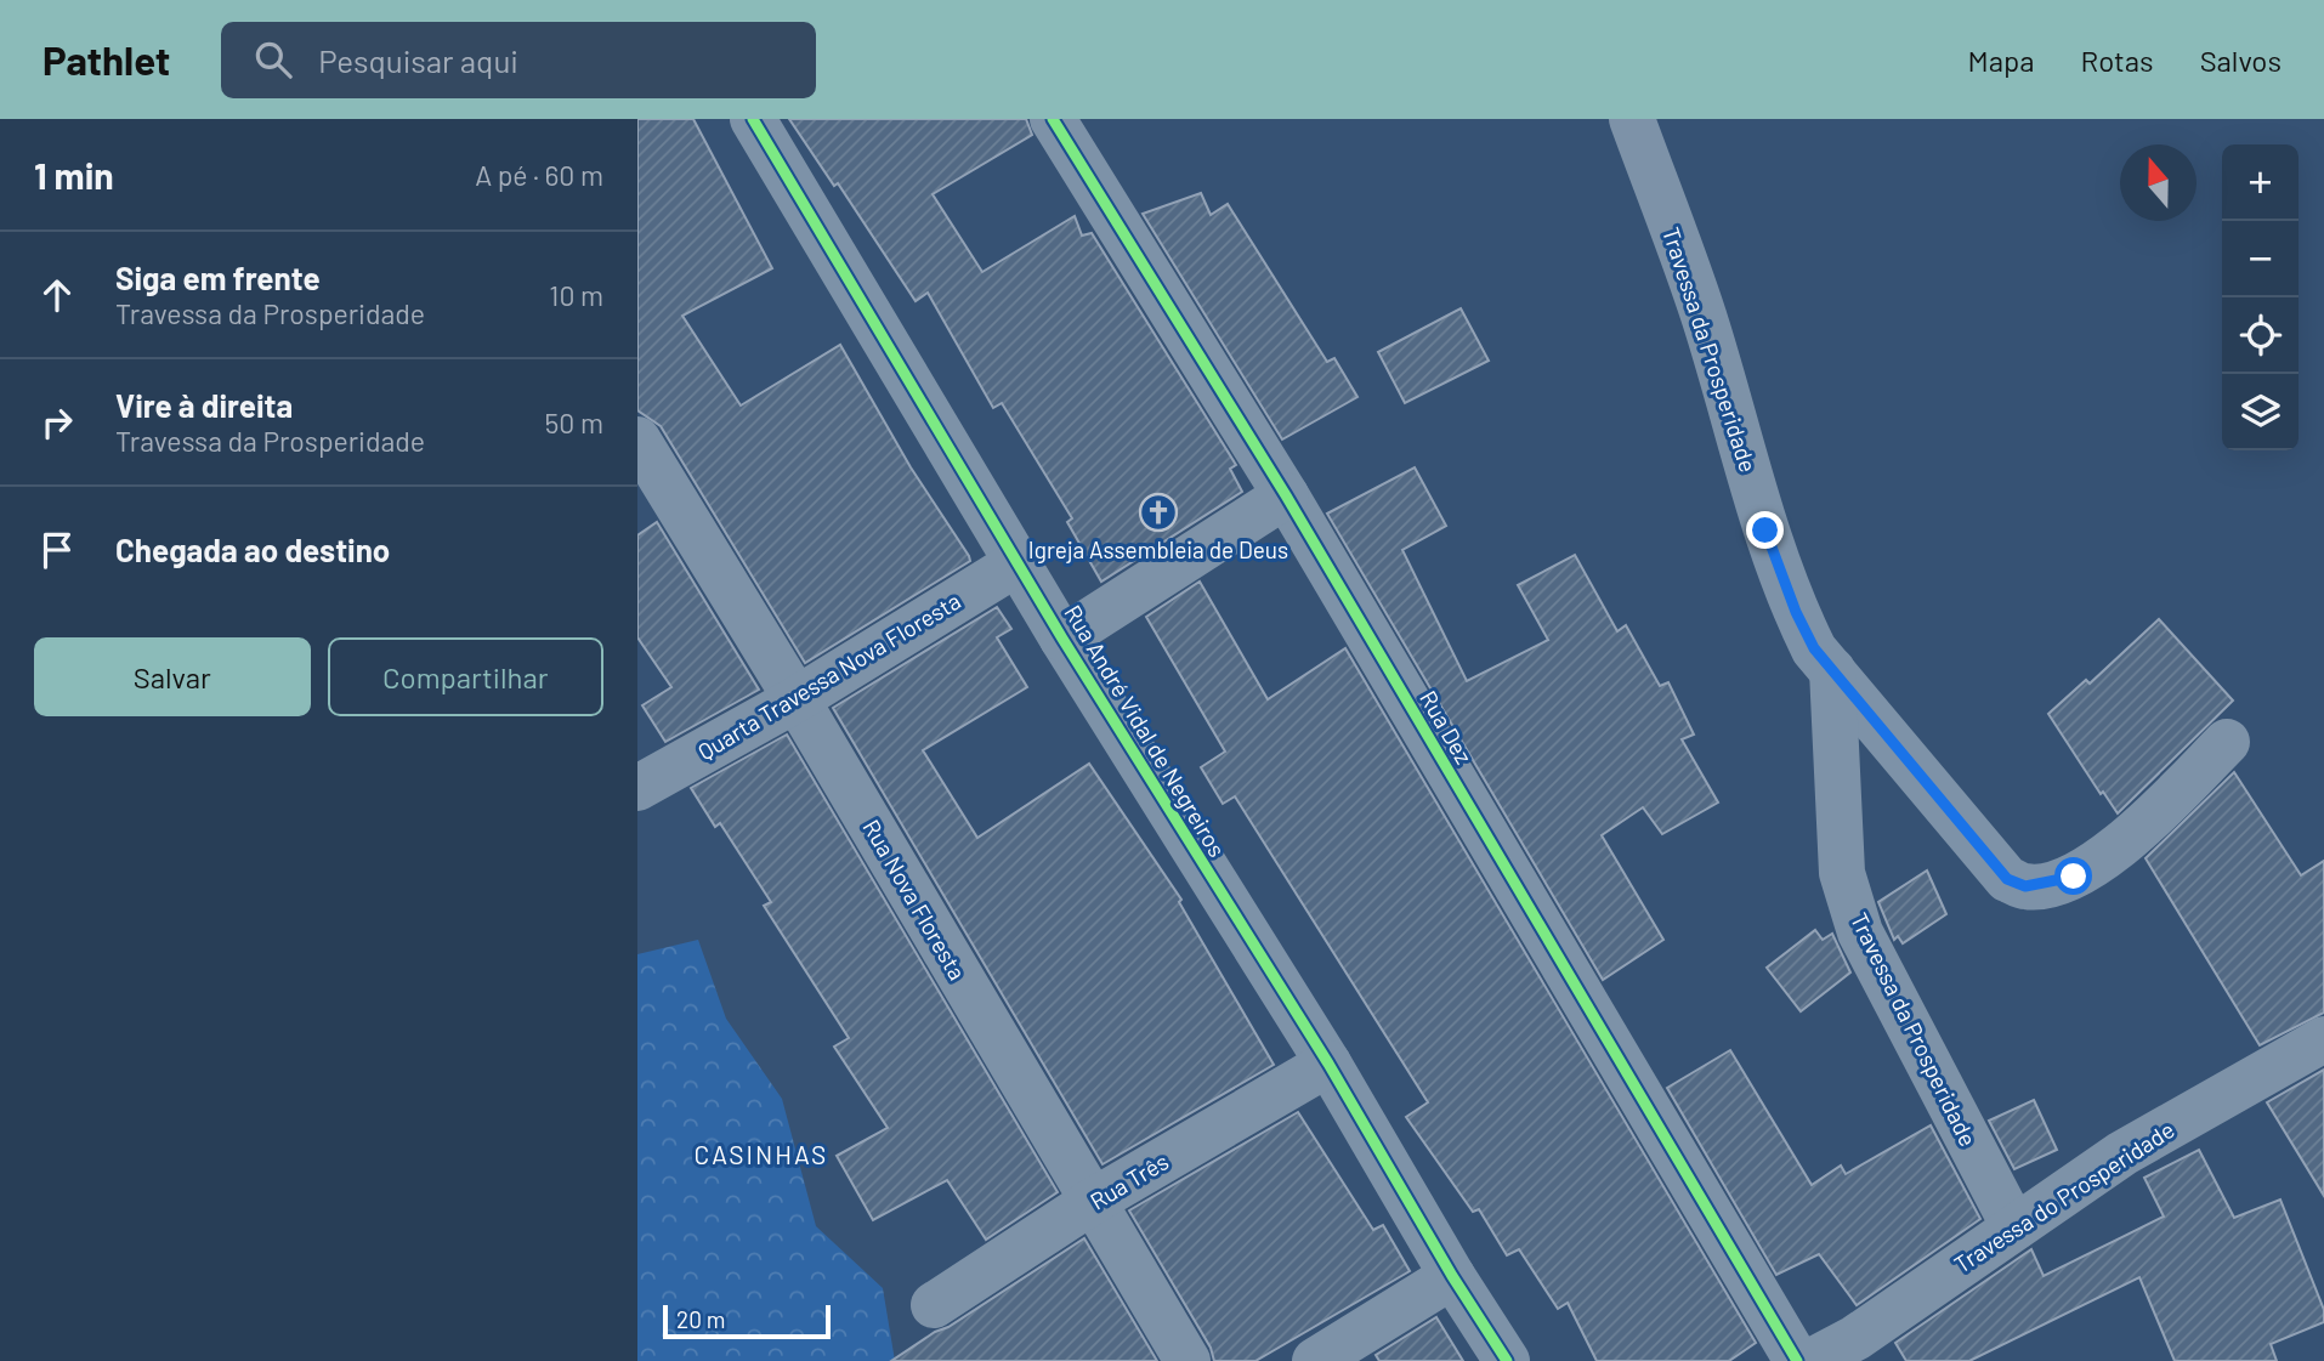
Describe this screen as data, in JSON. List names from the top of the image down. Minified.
{"streets":{"street":["Travessa da Prosperidade","Quarta Travessa Nova Floresta","Rua Dez","Rua André Vidal de Negreiros","Rua Nova Floresta","Rua Três","Travessa do Prosperidade"]},"crossings":[["Travessa da Prosperidade","Travessa do Prosperidade"],["Quarta Travessa Nova Floresta","Rua André Vidal de Negreiros"],["Quarta Travessa Nova Floresta","Rua Nova Floresta"],["Rua André Vidal de Negreiros","Rua Três"],["Rua Nova Floresta","Rua Três"]],"districts":["CASINHAS"],"places":{"church":["Igreja Assembleia de Deus"]},"scale_bar":"20 m","north":"top","page":{"header":"Pathlet","search":"Pesquisar aqui","nav":["Mapa","Rotas","Salvos"],"heading":["1 min","A pé · 60 m"],"map_buttons":["+","−"],"list":[["Siga em frente","Travessa da Prosperidade","10 m"],["Vire à direita","Travessa da Prosperidade","50 m"],"Chegada ao destino"],"buttons":["Salvar","Compartilhar"],"scale":"20 m"}}
